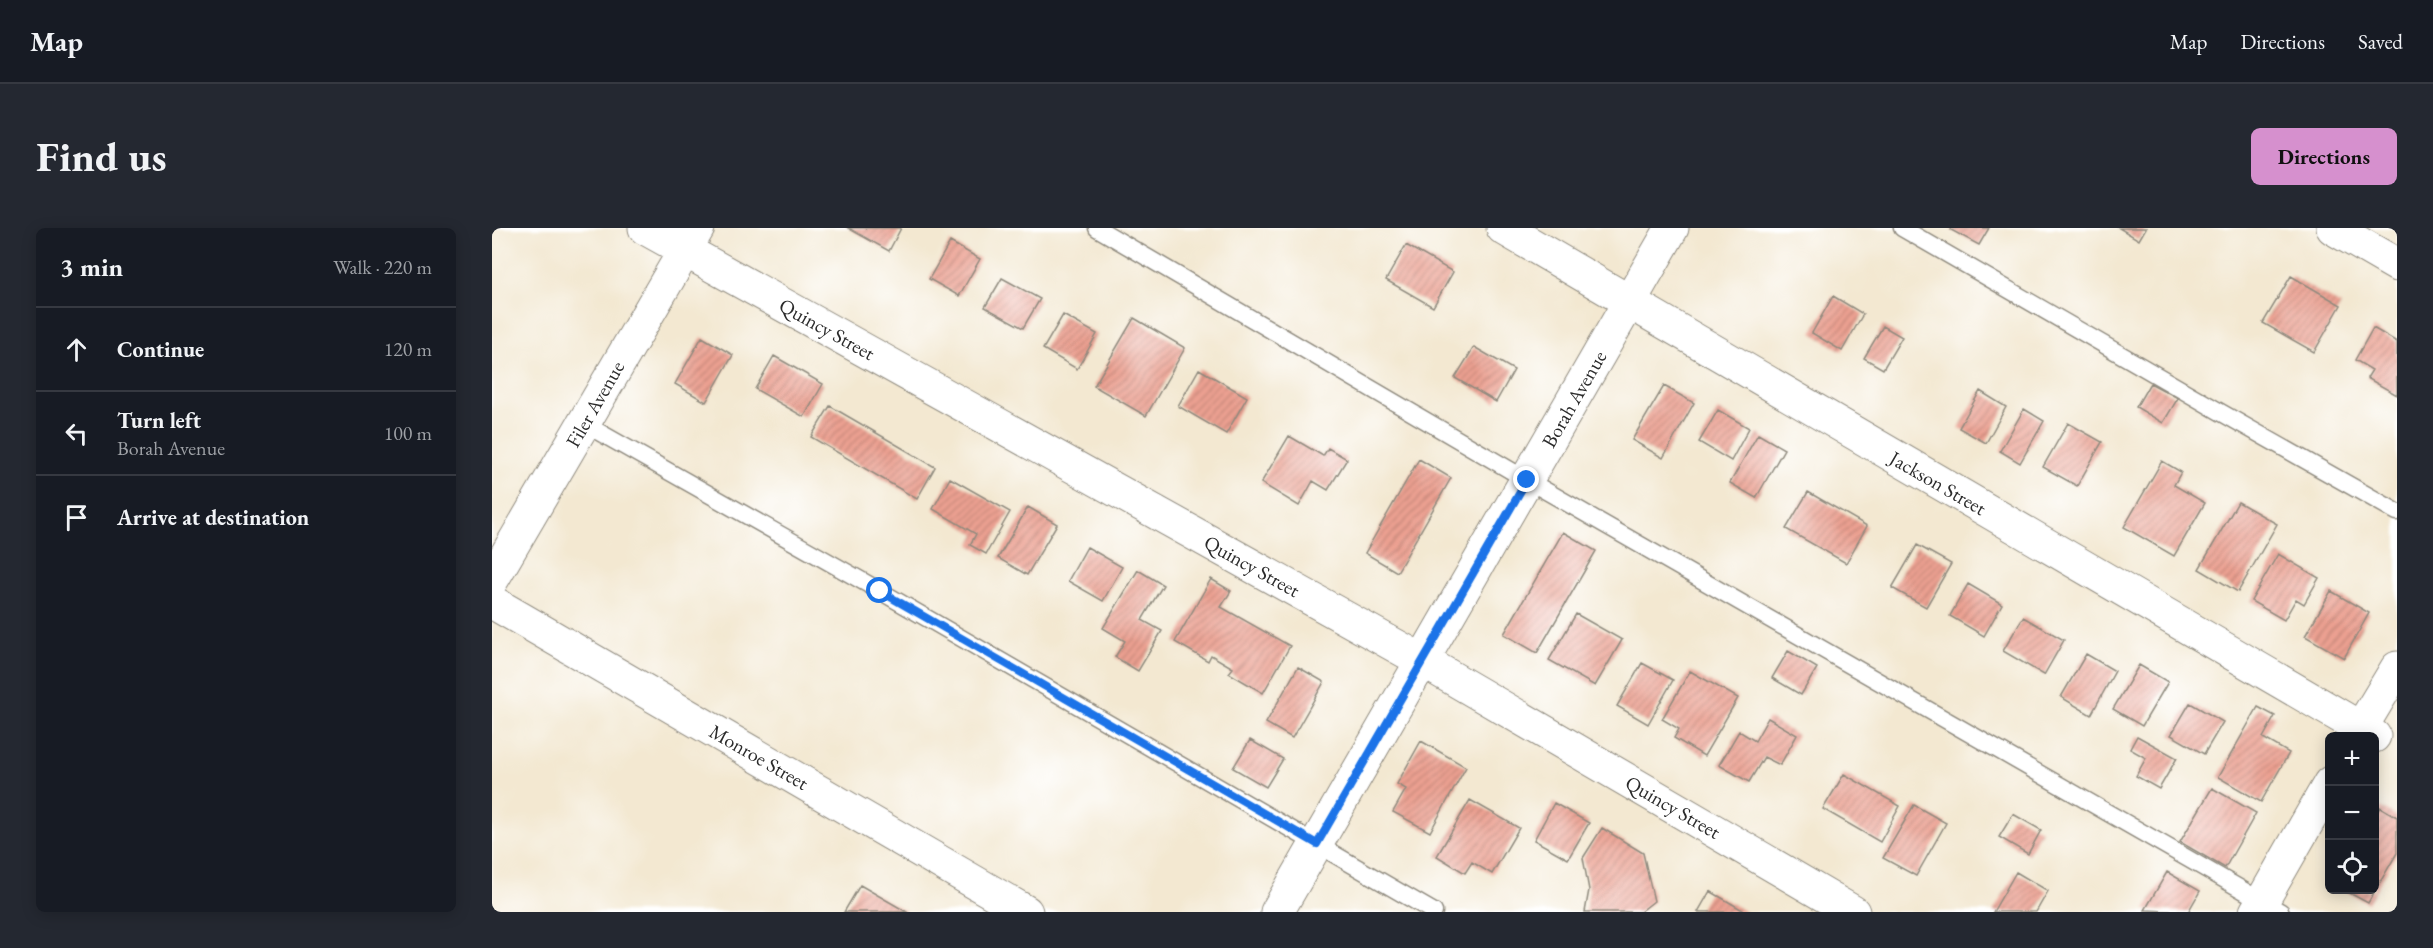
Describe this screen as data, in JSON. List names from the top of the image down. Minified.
{"streets":{"street":["Quincy Street","Borah Avenue","Filer Avenue","Jackson Street","Monroe Street"]},"crossings":[["Quincy Street","Borah Avenue"],["Quincy Street","Filer Avenue"],["Borah Avenue","Jackson Street"]],"page":{"header":"Map","nav":["Map","Directions","Saved"],"buttons":"Directions","title":"Find us","heading":["3 min","Walk · 220 m"],"list":[["Continue","120 m"],["Turn left","Borah Avenue","100 m"],"Arrive at destination"],"map_buttons":["+","−"]}}
